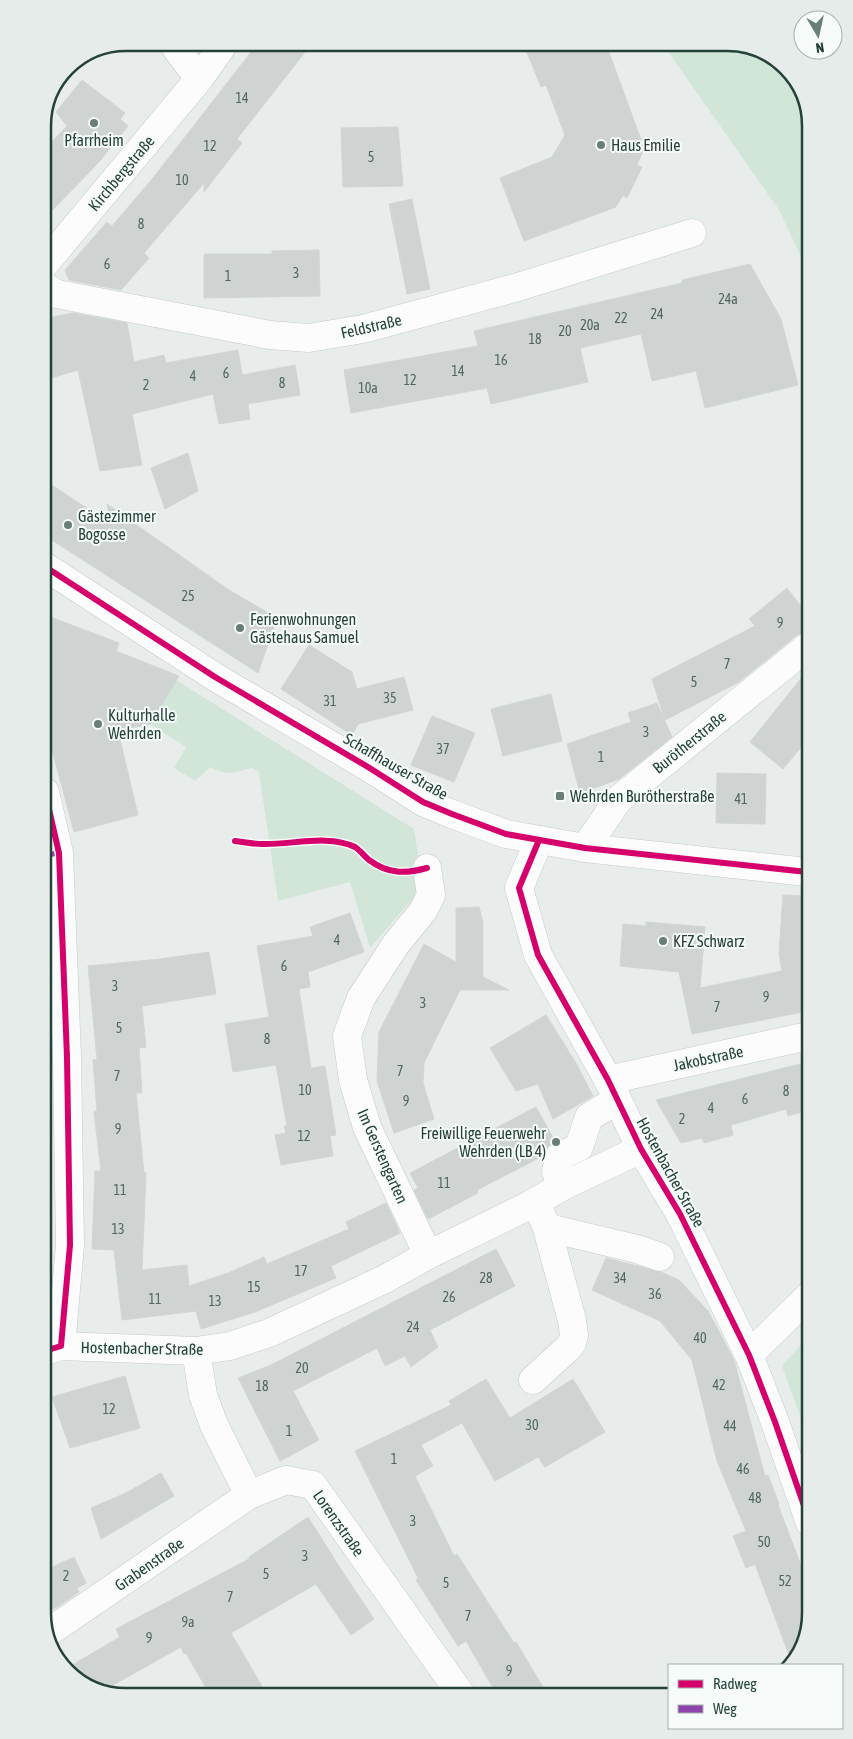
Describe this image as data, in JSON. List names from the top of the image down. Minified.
{"streets":{"street":["Kirchbergstraße","Feldstraße","Burötherstraße","Schaffhauser Straße","Jakobstraße","Im Gerstengarten","Hostenbacher Straße","Lorenzstraße","Grabenstraße"]},"crossings":[["Burötherstraße","Schaffhauser Straße"],["Schaffhauser Straße","Hostenbacher Straße"],["Jakobstraße","Hostenbacher Straße"],["Im Gerstengarten","Hostenbacher Straße"],["Lorenzstraße","Grabenstraße"]],"places":{"other":["Pfarrheim","Haus Emilie","Gästezimmer Bogosse","Ferienwohnungen Gästehaus Samuel","Kulturhalle Wehrden","KFZ Schwarz","Freiwillige Feuerwehr Wehrden (LB 4)"],"transit":["Wehrden Burötherstraße"]},"house_numbers":["14","12","5","10","8","6","3","1","24a","24","22","20a","20","18","16","14","6","4","12","8","2","10a","25","9","7","5","35","31","3","37","1","41","4","6","3","9","3","7","5","8","7","7","10","8","6","9","4","2","9","12","11","11","13","17","28","34","15","36","26","11","13","24","40","20","42","18","12","30","44","1","1","46","48","3","50","3","5","2","52","5","7","7","9a","9","9"],"legend":["Radweg","Weg"],"north":"bottom"}
